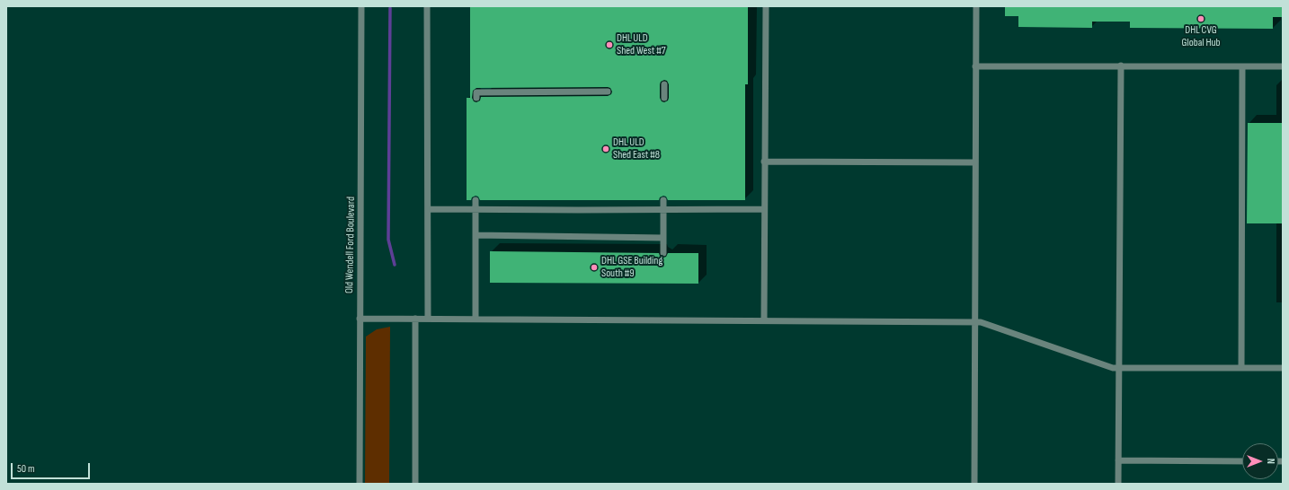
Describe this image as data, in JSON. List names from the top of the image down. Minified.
{"streets":{"lane":["Old Wendell Ford Boulevard"]},"places":["DHL CVG Global Hub","DHL ULD Shed West #7","DHL ULD Shed East #8","DHL GSE Building South #9"],"scale_bar":"50 m","north":"right"}
